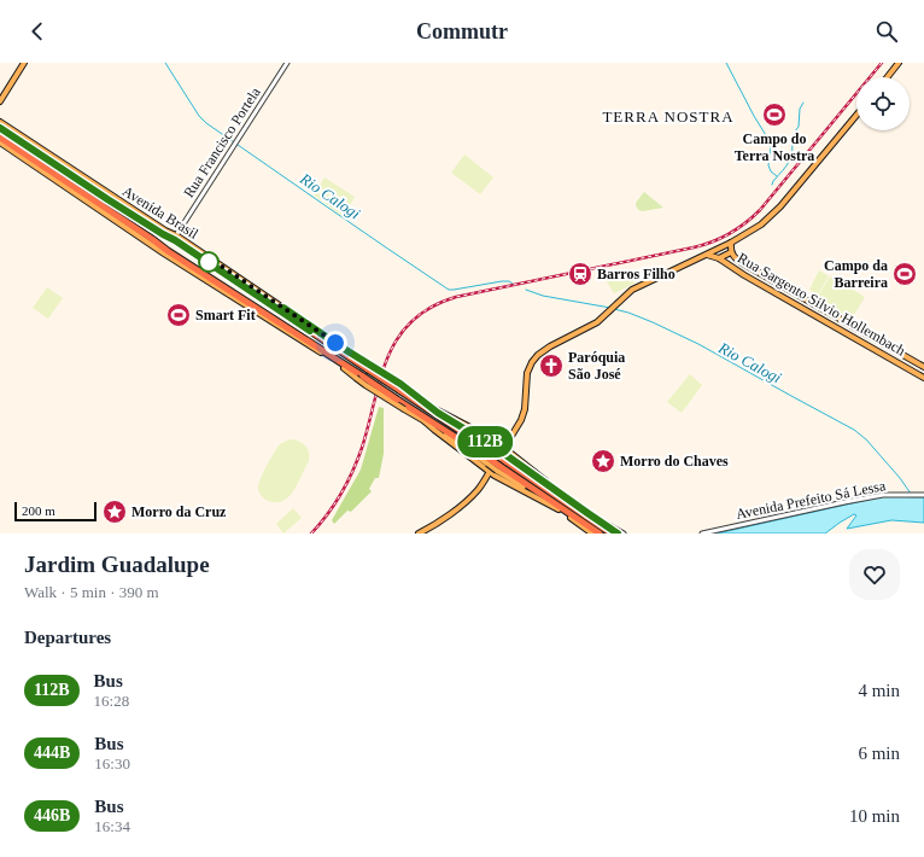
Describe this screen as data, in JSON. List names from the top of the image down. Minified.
{"streets":{"highway":["Avenida Brasil"],"main road":["Rua Sargento Silvio Hollembach"],"street":["Rua Francisco Portela","Avenida Prefeito Sá Lessa"]},"crossings":[["Rua Francisco Portela","Avenida Brasil"]],"districts":["TERRA NOSTRA"],"water":["Rio Calogi"],"places":{"sports":["Campo do Terra Nostra","Campo da Barreira","Smart Fit"],"station":["Barros Filho"],"church":["Paróquia São José"],"place":["Morro do Chaves","Morro da Cruz"]},"lines":["bus line 112B"],"scale_bar":"200 m","page":{"header":"Commutr","on_map":"112B","scale":"200 m","heading":[["Jardim Guadalupe","Walk · 5 min · 390 m"],"Departures"],"list":[{"mark":"112B","name":"Bus","note":"16:28","value":"4 min"},{"mark":"444B","name":"Bus","note":"16:30","value":"6 min"},{"mark":"446B","name":"Bus","note":"16:34","value":"10 min"}]}}
